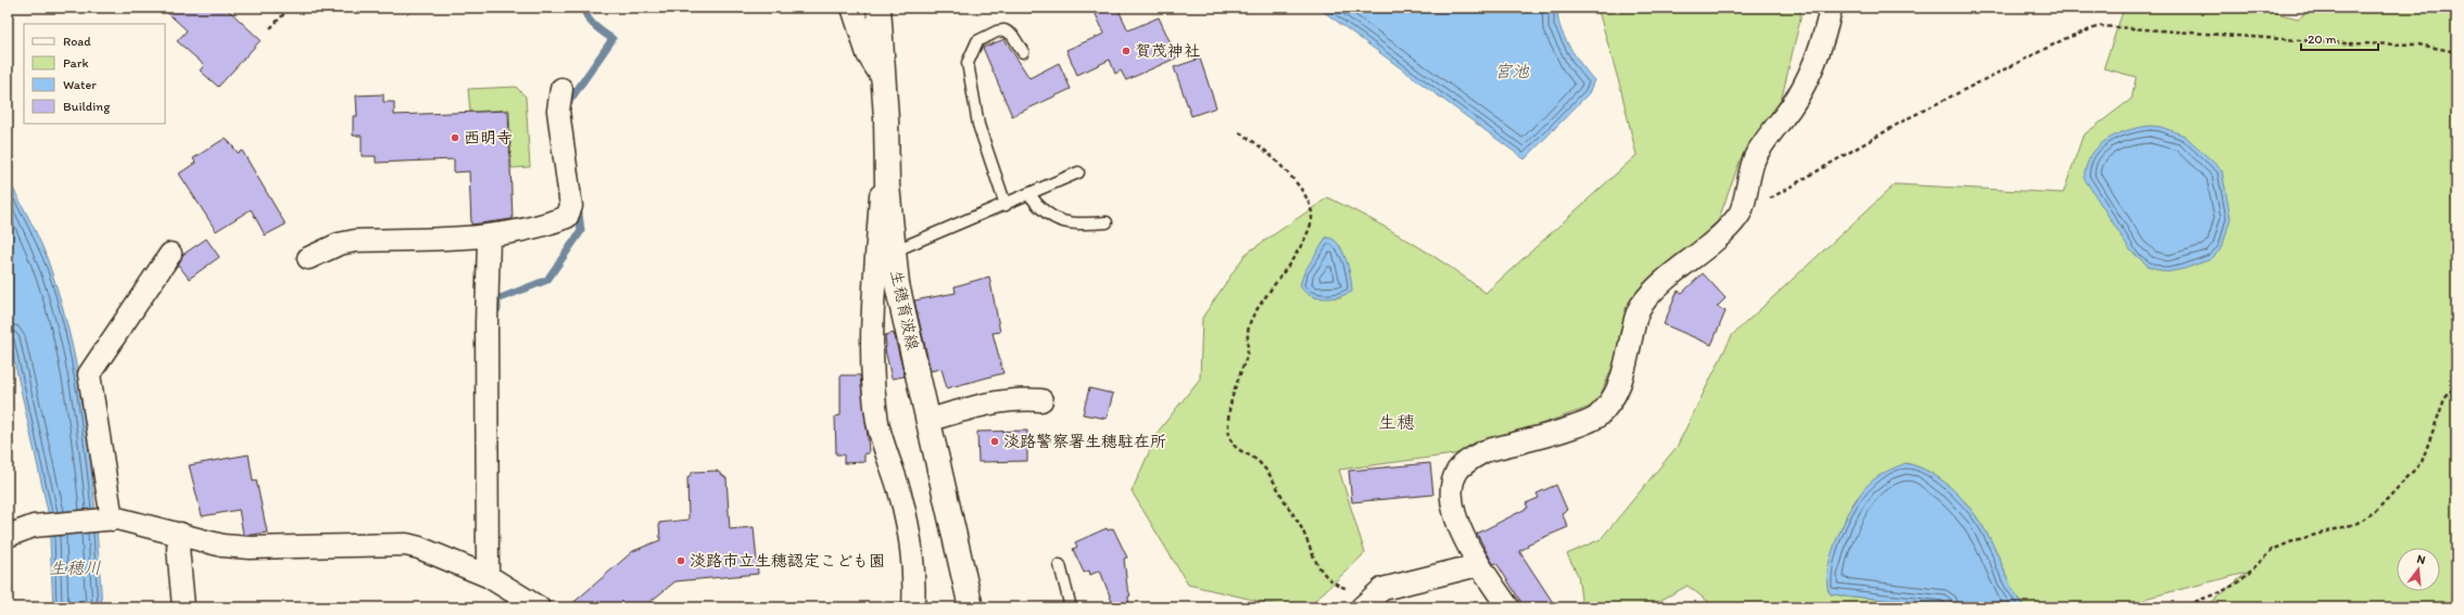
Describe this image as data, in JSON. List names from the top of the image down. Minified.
{"streets":{"main road":["生穂育波線"]},"districts":["生穂"],"water":["宮池","生穂川"],"places":["賀茂神社","西明寺","淡路警察署生穂駐在所","淡路市立生穂認定こども園"],"legend":["Road","Park","Water","Building"],"scale_bar":"20 m","north":"top"}
